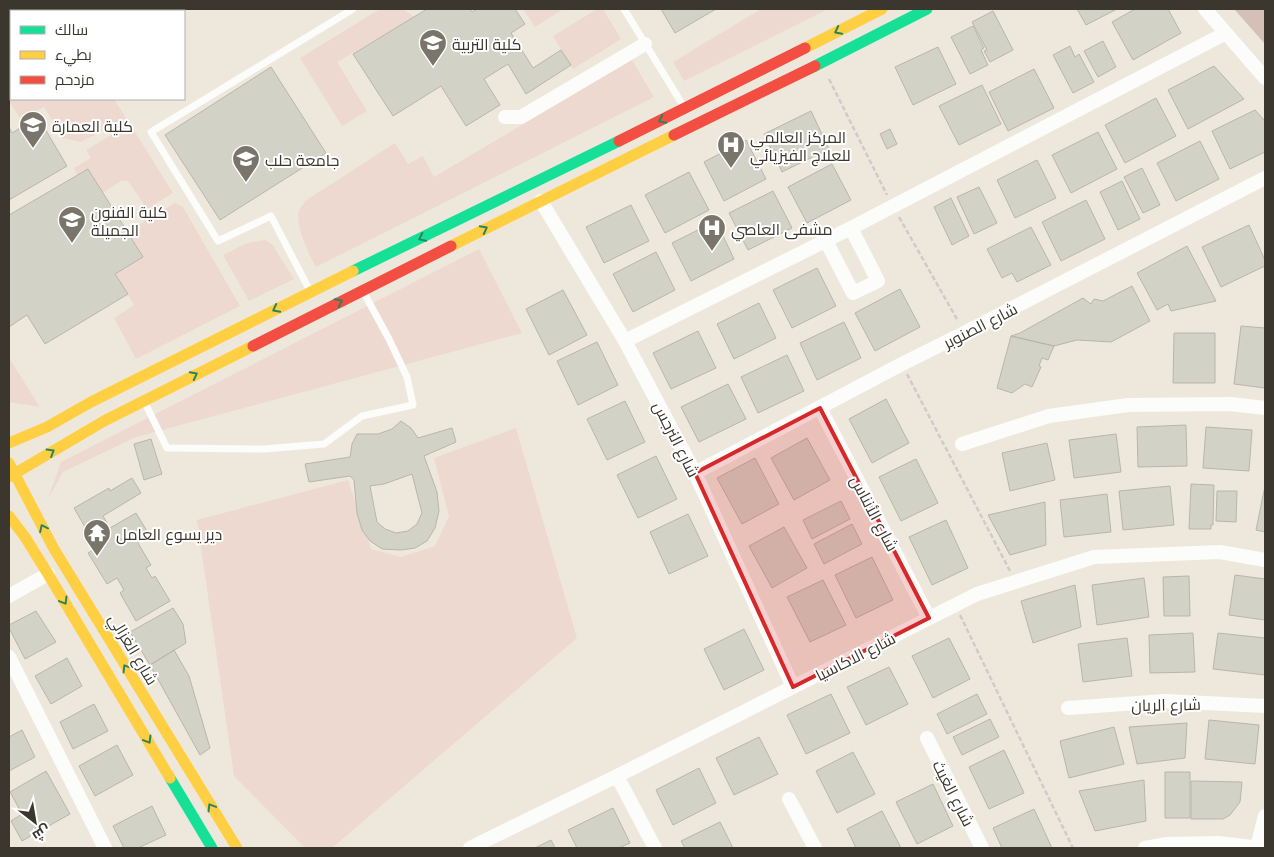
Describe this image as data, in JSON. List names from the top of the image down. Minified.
{"streets":{"main road":["شارع الغزالي"],"street":["شارع الصنوبر","شارع النرجس","شارع الأنناس","شارع الاكاسيا","شارع الريان","شارع الغيث"]},"crossings":[["شارع الصنوبر","شارع النرجس"],["شارع الصنوبر","شارع الأنناس"],["شارع النرجس","شارع الاكاسيا"],["شارع الأنناس","شارع الاكاسيا"]],"places":{"school or university":["كلية التربية","كلية العمارة","جامعة حلب","كلية الفنون الجميلة"],"hospital":["المركز العالمي للعلاج الفيزيائي","مشفى العاصي"],"temple":["دير يسوع العامل"]},"legend":["سالك","بطيء","مزدحم"],"north":"bottom right"}
